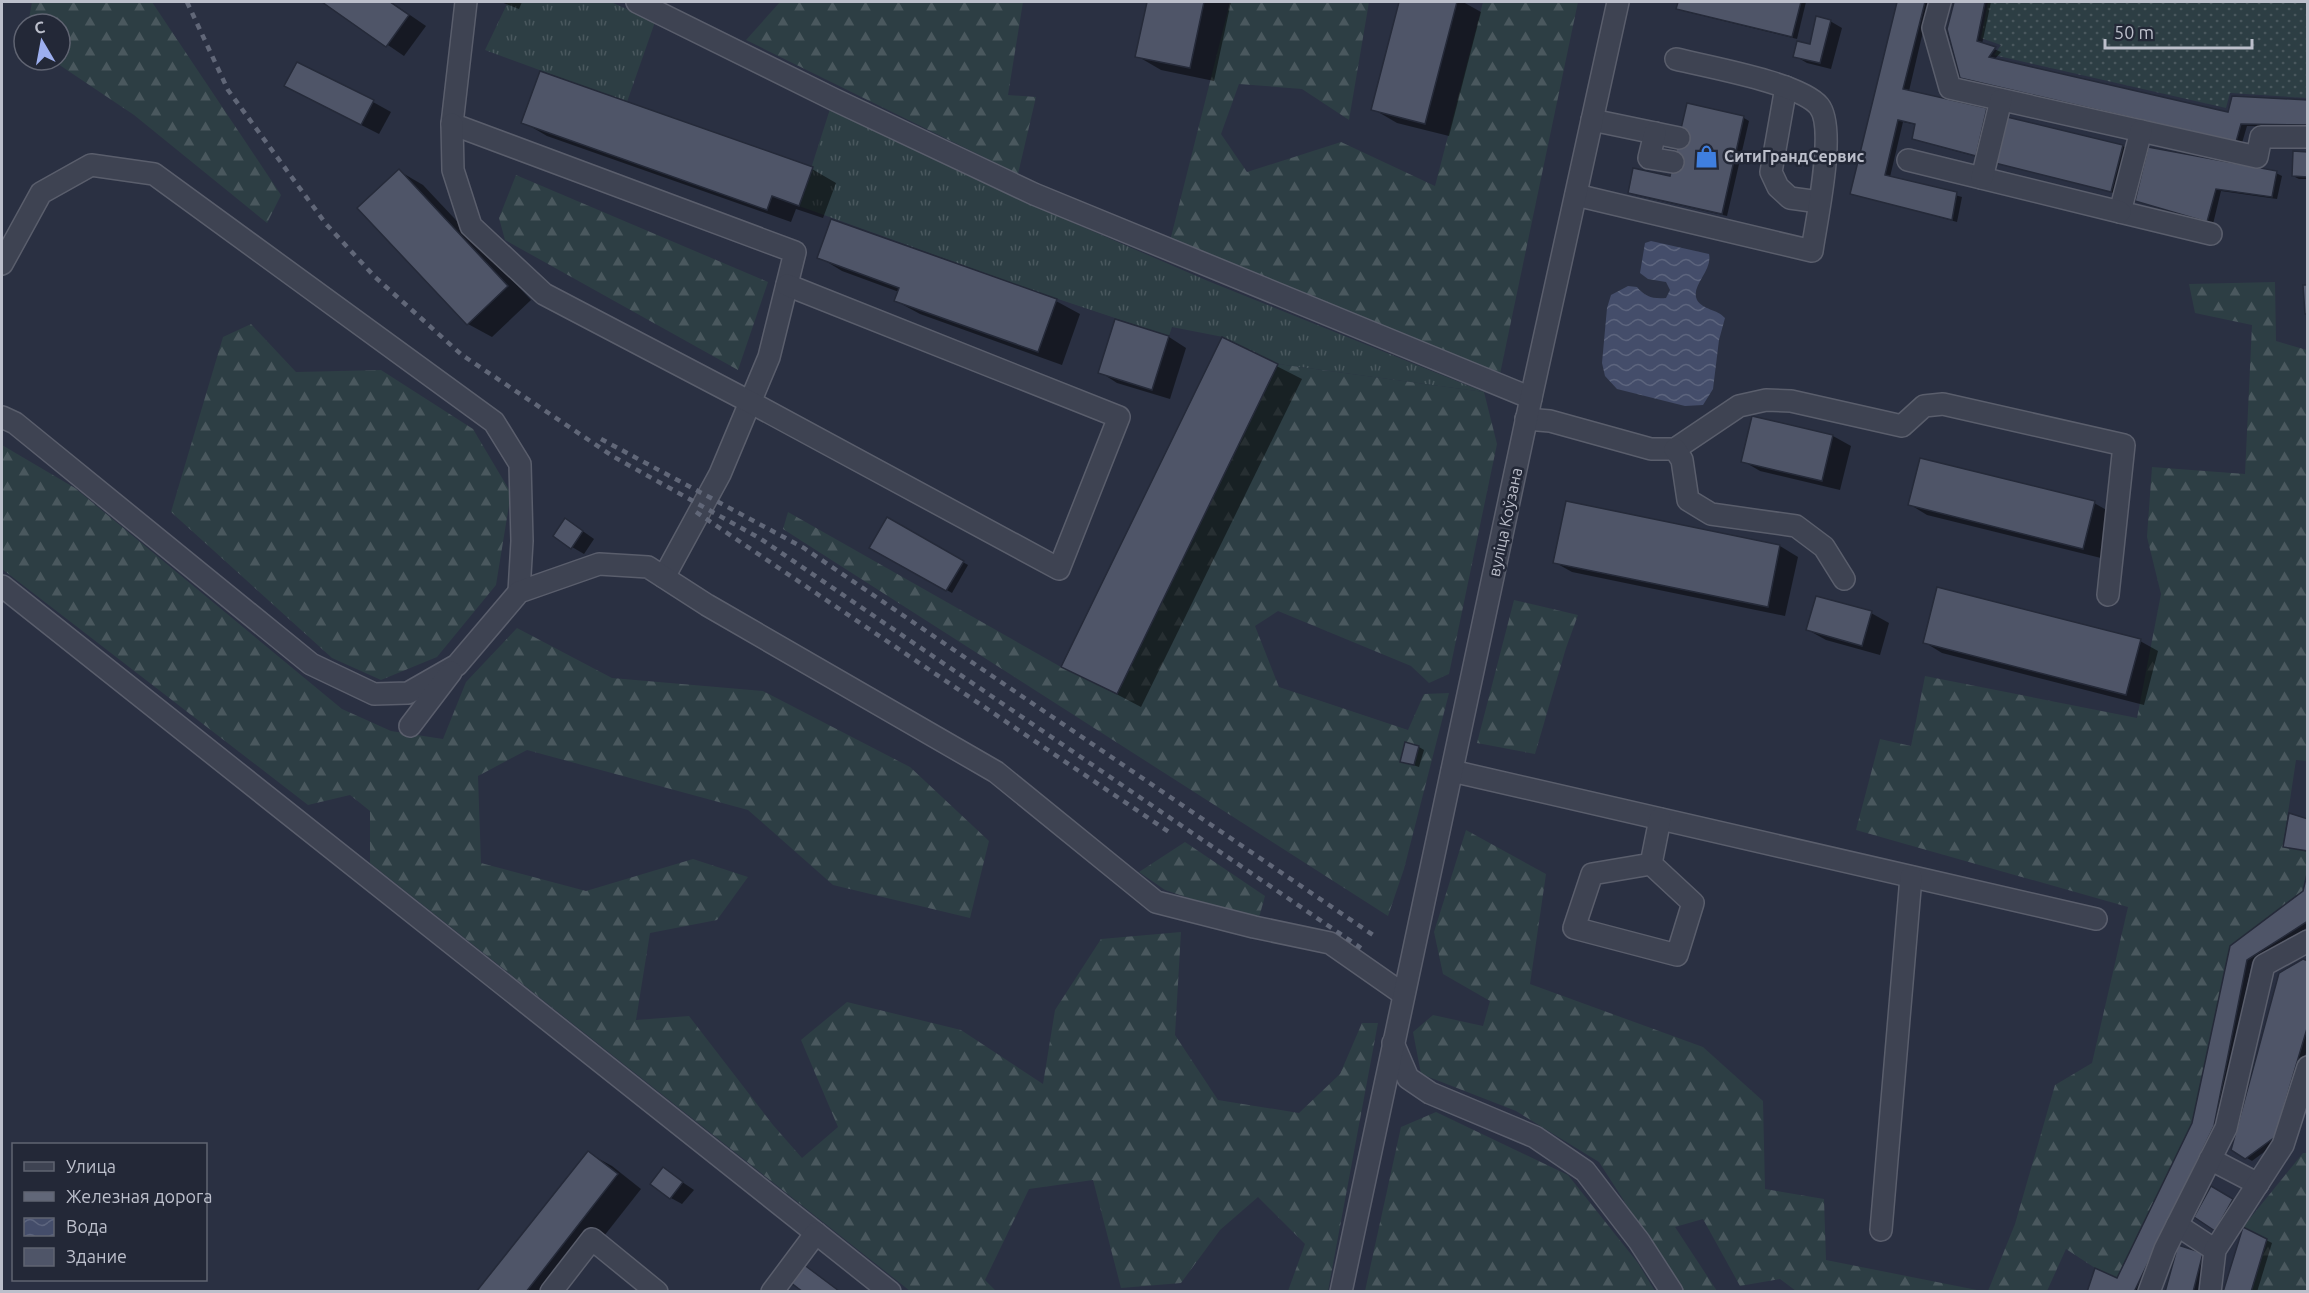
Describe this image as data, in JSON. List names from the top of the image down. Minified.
{"streets":{"street":["вуліца Коўзана"]},"places":{"shop":["СитиГрандСервис"]},"legend":["Улица","Железная дорога","Вода","Здание"],"scale_bar":"50 m","north":"top"}
